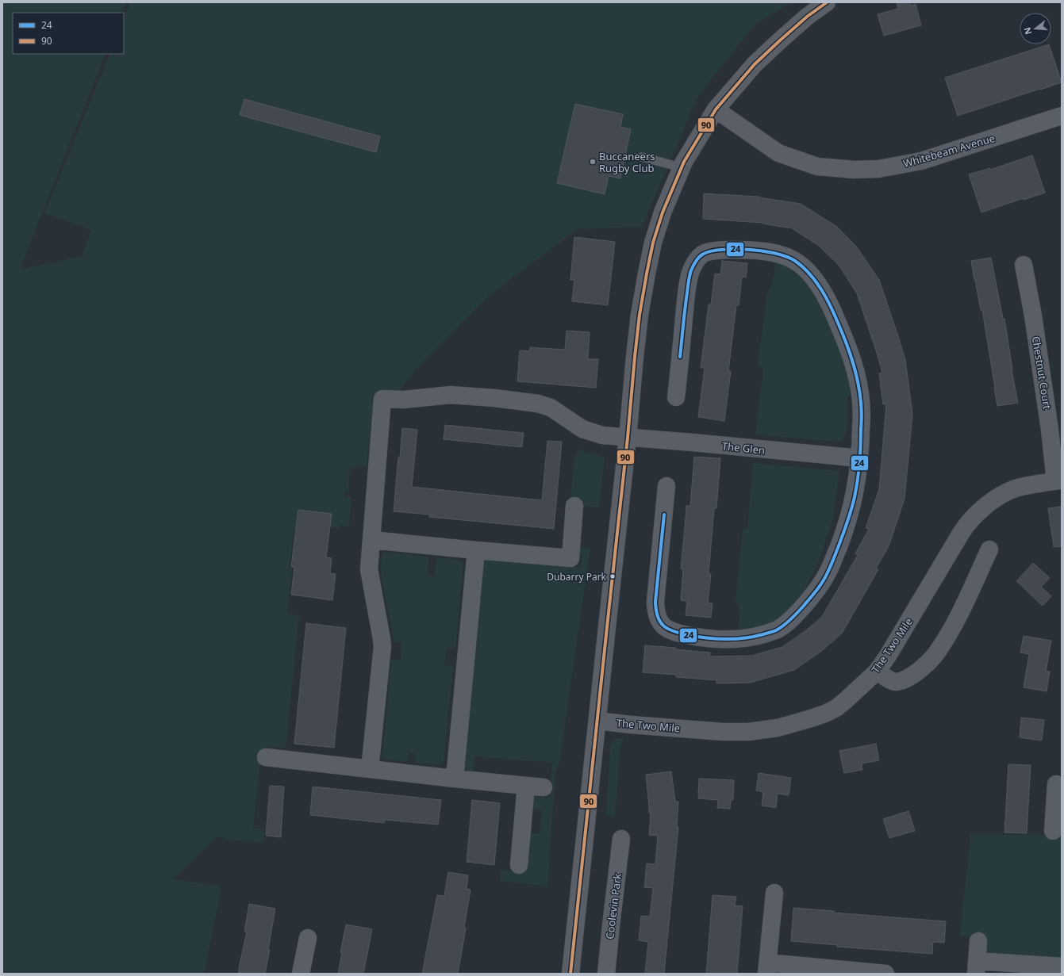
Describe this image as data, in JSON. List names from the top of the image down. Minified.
{"streets":{"street":["Whitebeam Avenue","Chestnut Court","The Glen","The Two Mile","Coolevin Park"]},"crossings":[["Chestnut Court","The Two Mile"]],"places":["Buccaneers Rugby Club","Dubarry Park"],"lines":["transit line 90","transit line 24"],"legend":["24","90"],"north":"left"}
